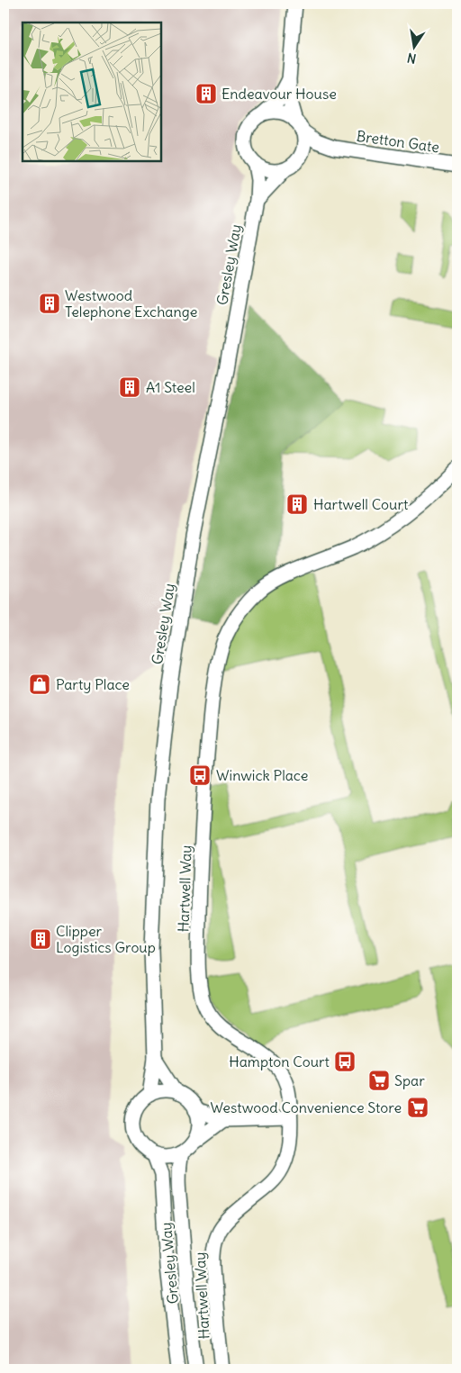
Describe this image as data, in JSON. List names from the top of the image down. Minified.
{"streets":{"street":["Bretton Gate","Gresley Way","Hartwell Way"]},"crossings":[["Bretton Gate","Gresley Way"]],"places":{"building":["Endeavour House","Westwood Telephone Exchange","A1 Steel","Hartwell Court","Clipper Logistics Group"],"shop":["Party Place"],"bus stop":["Winwick Place","Hampton Court"],"supermarket":["Spar","Westwood Convenience Store"]},"north":"bottom"}
